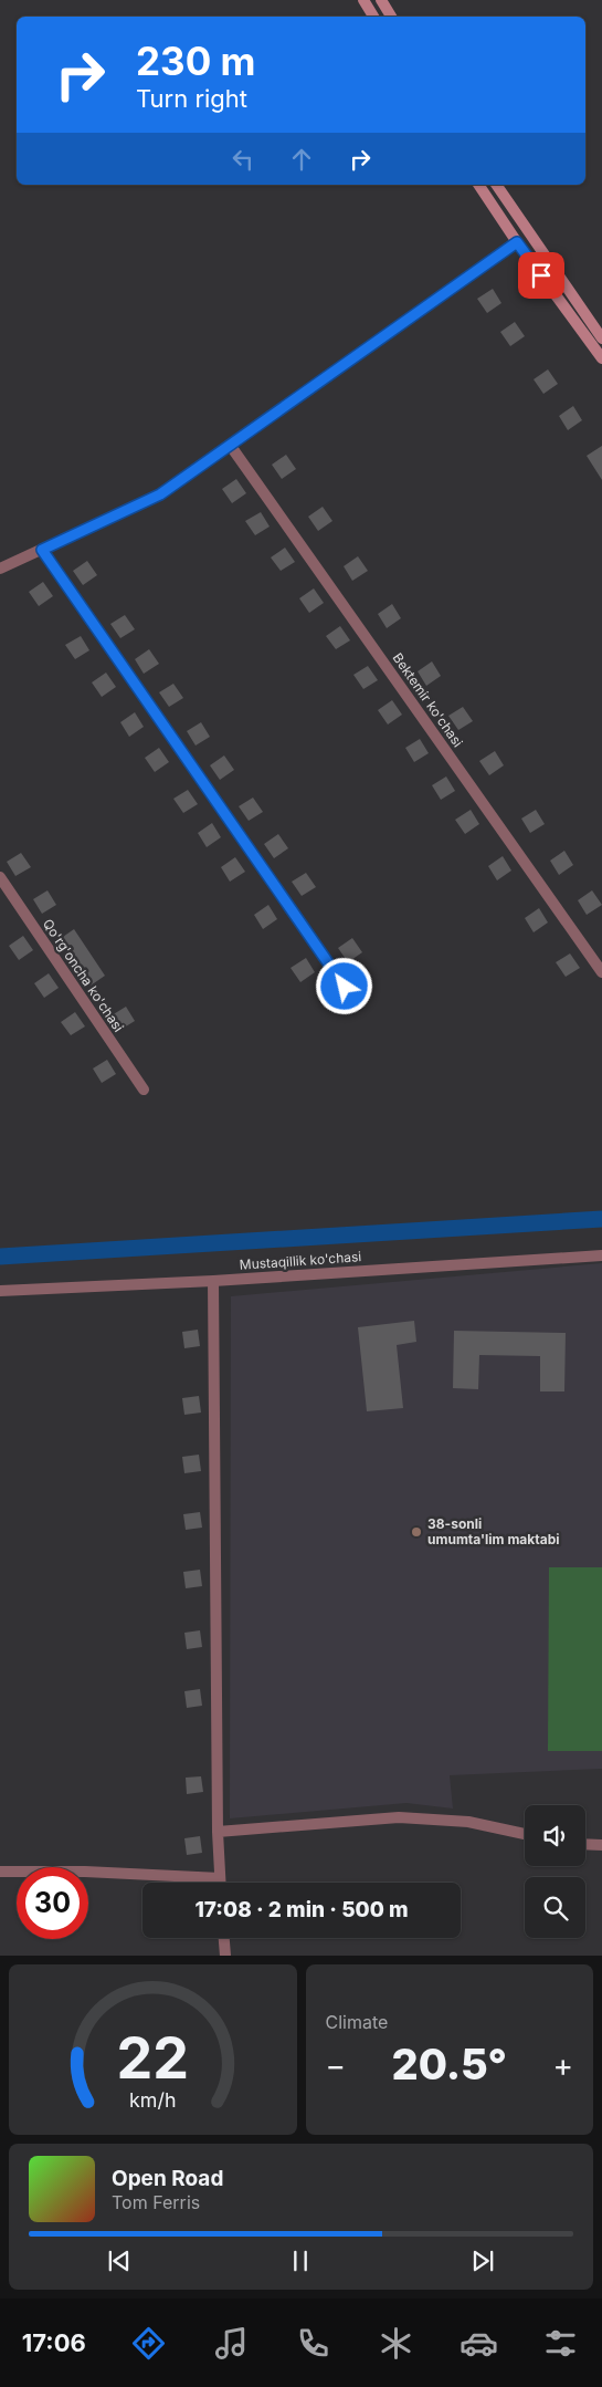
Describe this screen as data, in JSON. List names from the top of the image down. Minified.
{"streets":{"street":["Bektemir ko'chasi","Qo'rg'oncha ko'chasi","Mustaqillik ko'chasi"]},"places":["38-sonli umumta'lim maktabi"],"page":{"turn":["230 m","Turn right"],"limit":"30","trip":"17:08 · 2 min · 500 m","tile":"Climate","heat":["−","20.5°","+"],"song":["Open Road","Tom Ferris"],"tabs":"17:06","gauge":["22","km/h"]}}
